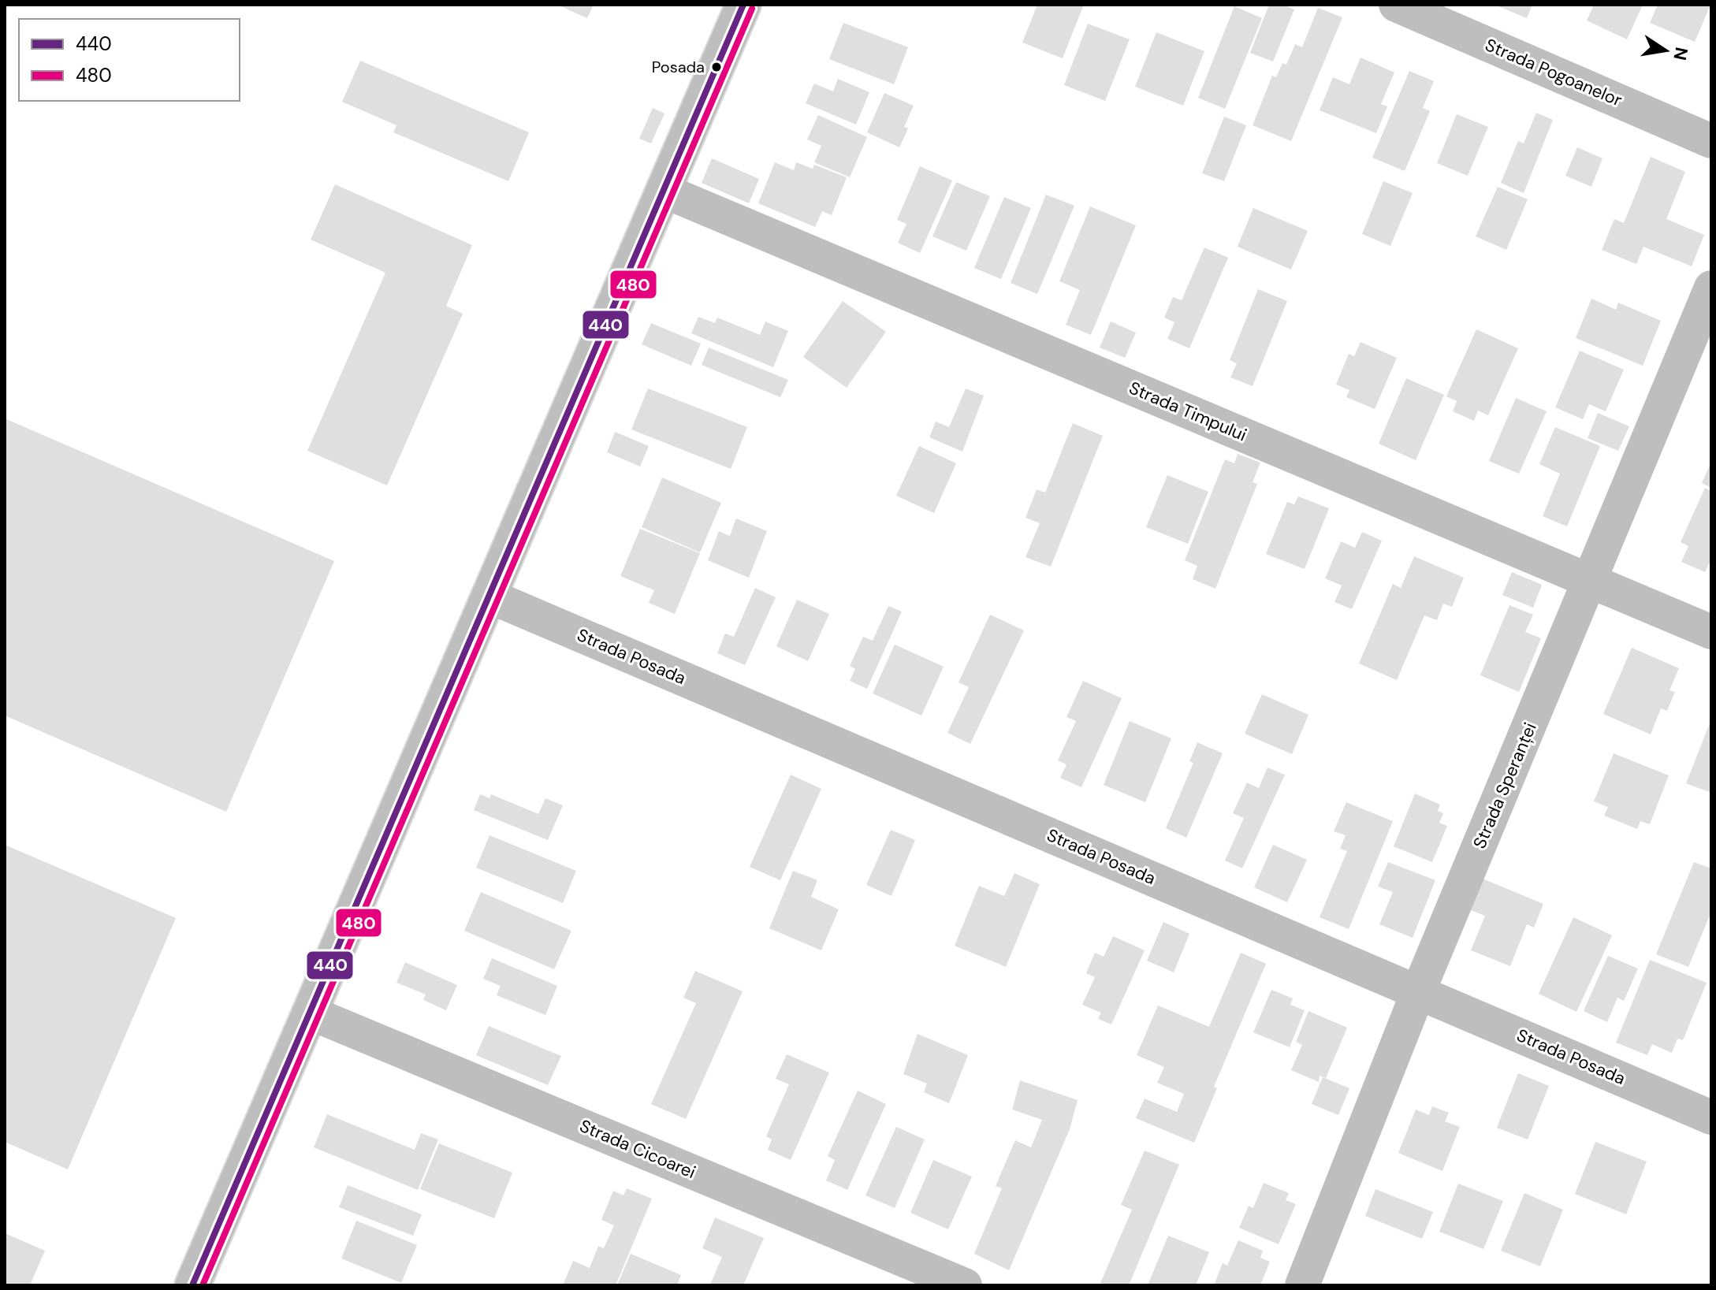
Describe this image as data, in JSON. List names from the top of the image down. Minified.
{"streets":{"street":["Strada Pogoanelor","Strada Timpului","Strada Posada","Strada Speranței","Strada Cicoarei"]},"crossings":[["Strada Timpului","Strada Speranței"],["Strada Posada","Strada Speranței"]],"places":["Posada"],"lines":["transit line 440","transit line 480"],"legend":["440","480"],"north":"right"}
